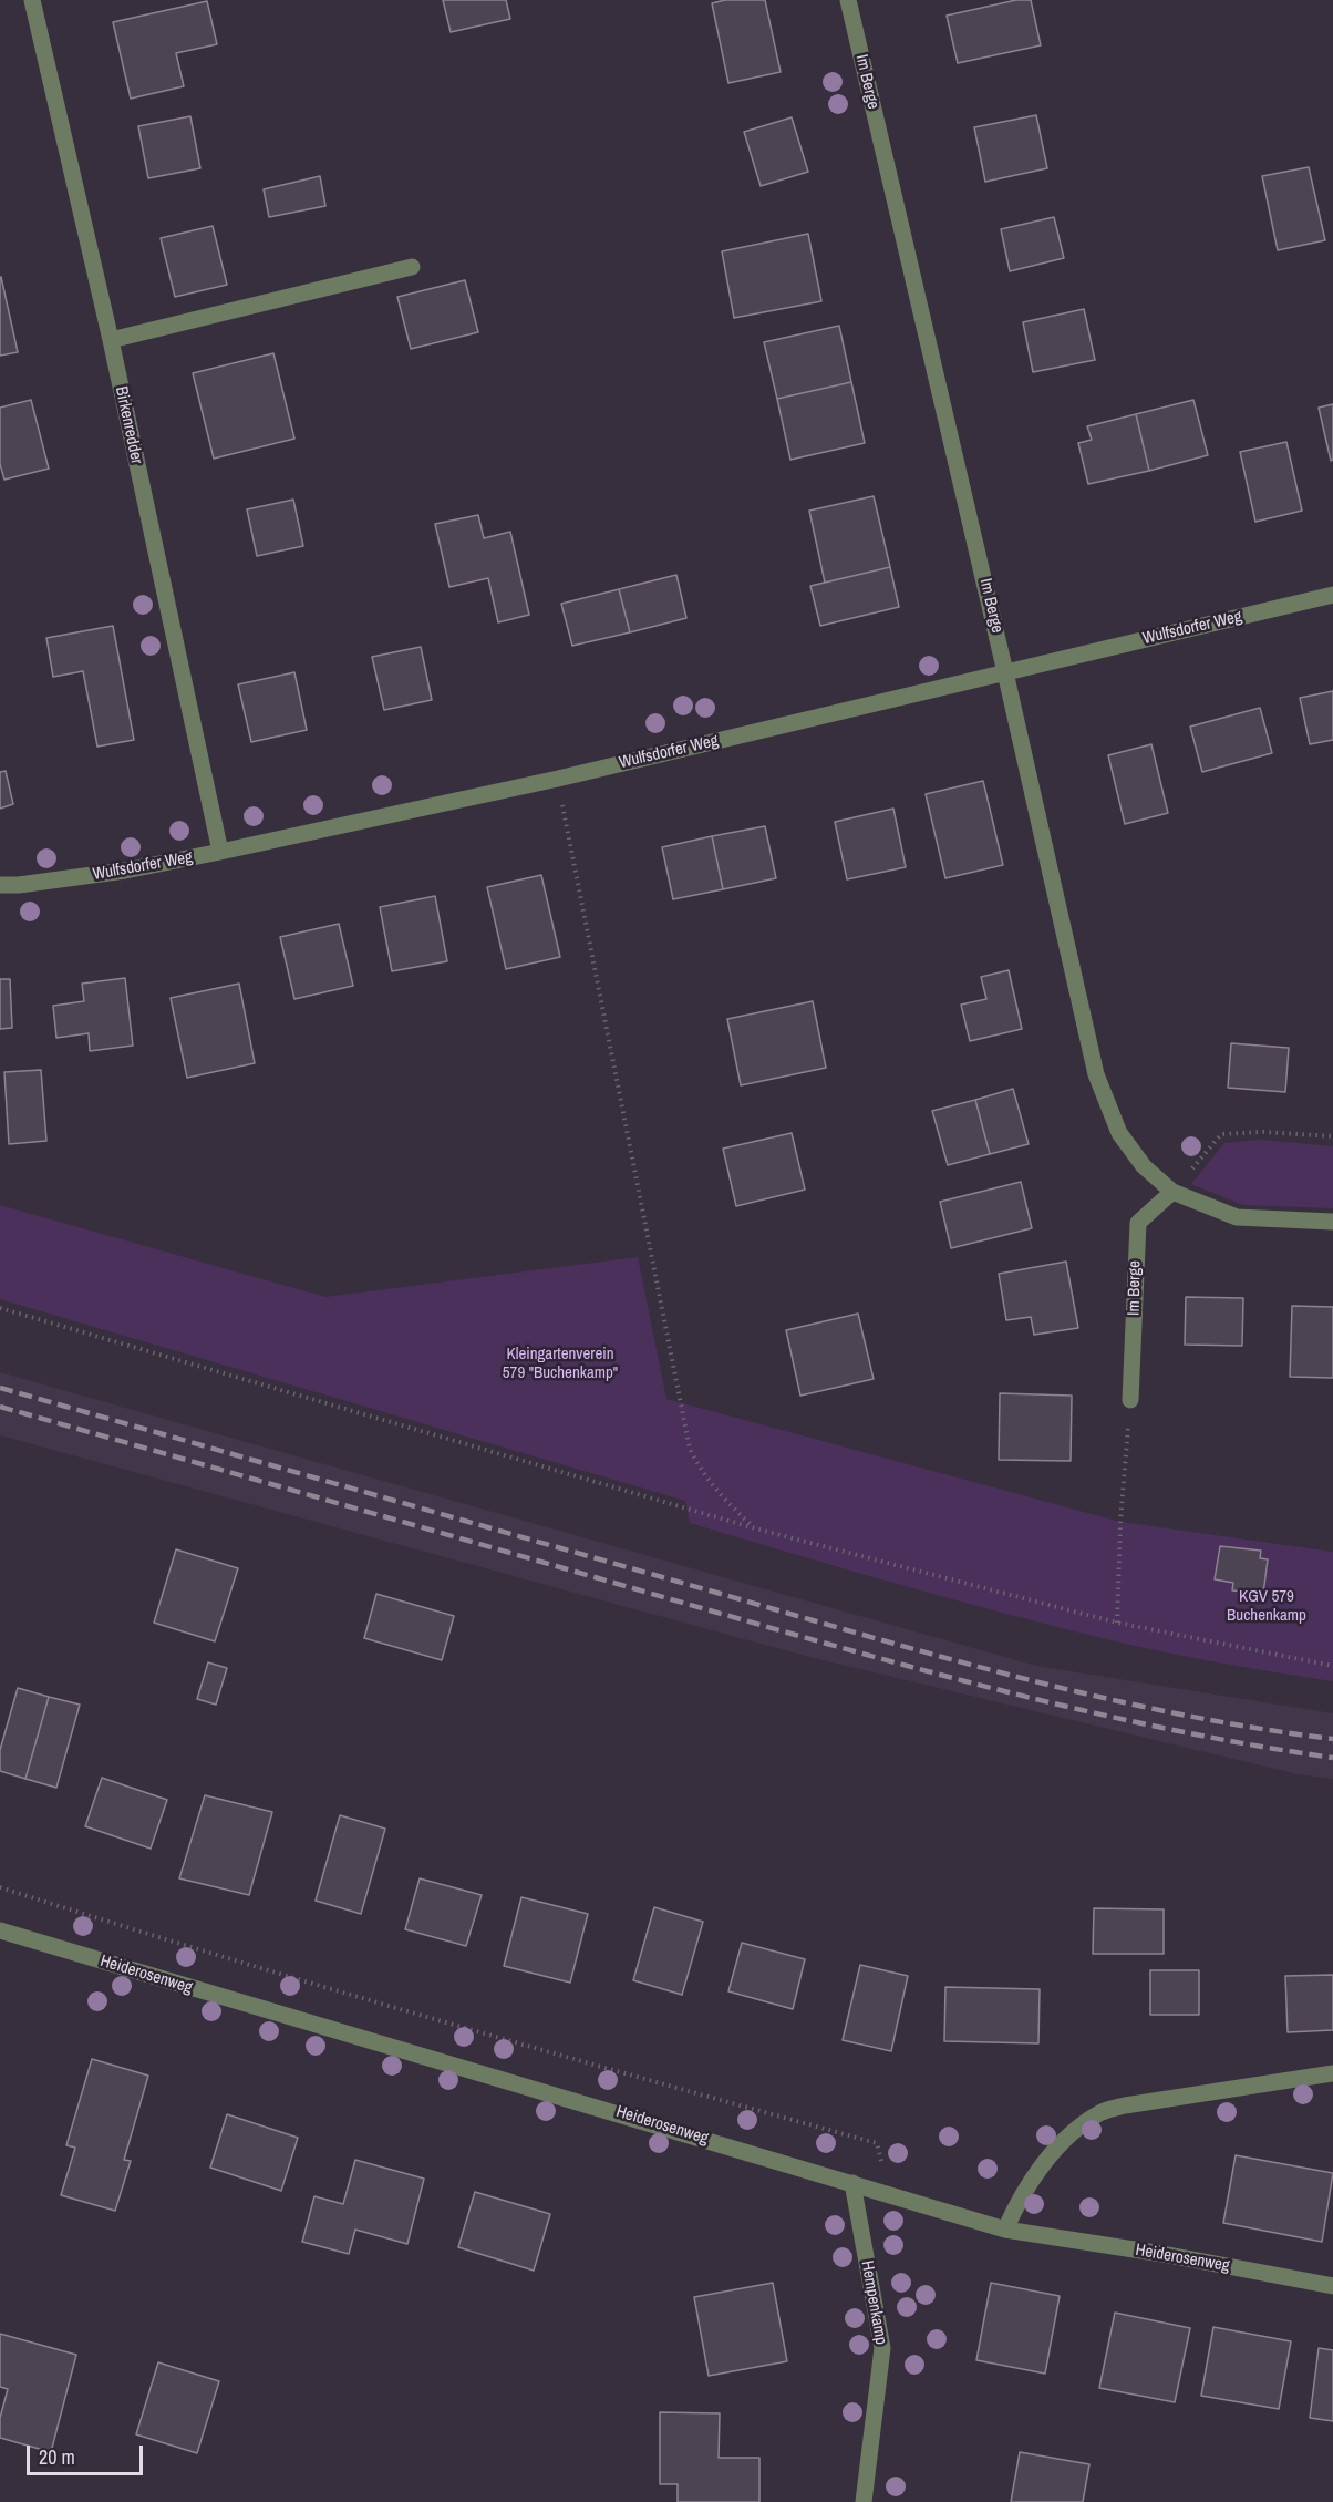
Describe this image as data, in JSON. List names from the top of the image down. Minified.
{"streets":{"street":["Im Berge","Birkenredder","Wulfsdorfer Weg","Heiderosenweg","Hempenkamp"]},"crossings":[["Im Berge","Wulfsdorfer Weg"],["Birkenredder","Wulfsdorfer Weg"],["Heiderosenweg","Hempenkamp"]],"parks":["Kleingartenverein 579 \"Buchenkamp\"","KGV 579 Buchenkamp"],"scale_bar":"20 m"}
